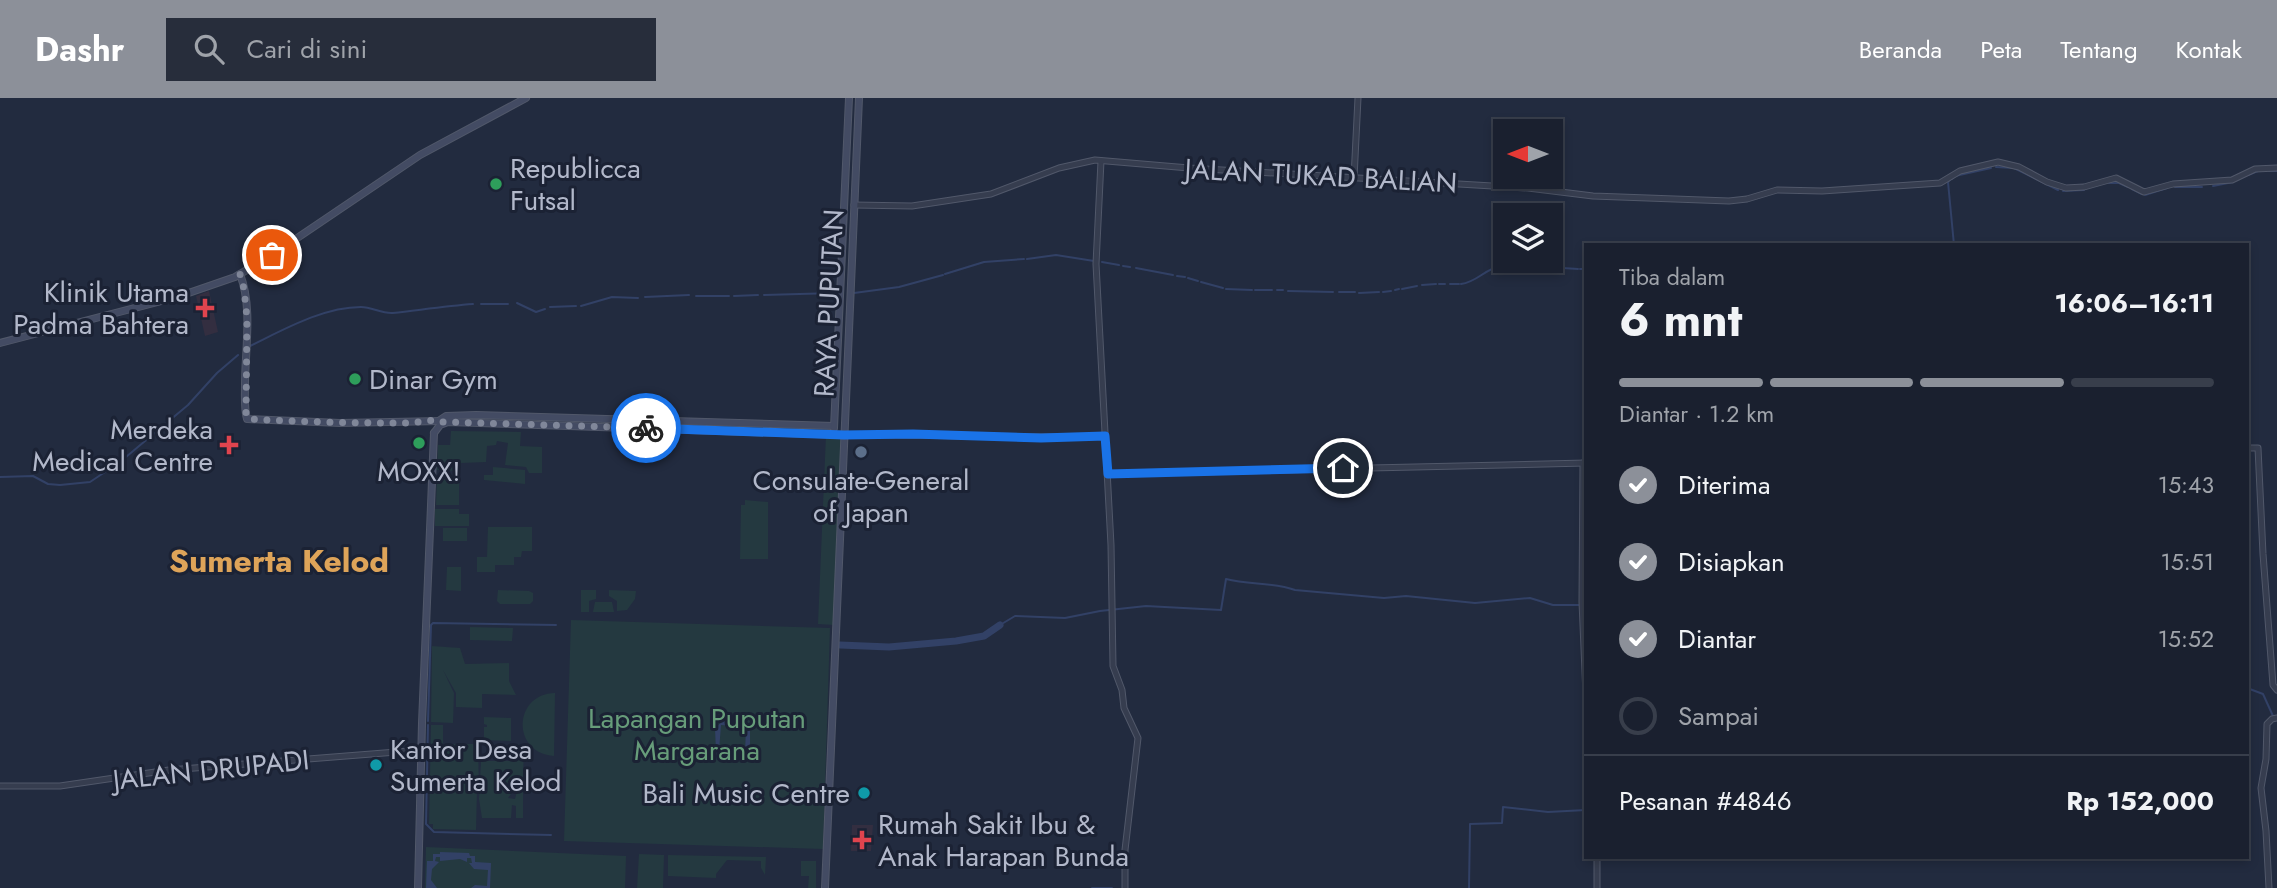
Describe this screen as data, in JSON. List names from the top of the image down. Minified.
{"streets":{"main road":["RAYA PUPUTAN"],"street":["JALAN TUKAD BALIAN","JALAN DRUPADI"]},"crossings":[["JALAN TUKAD BALIAN","RAYA PUPUTAN"]],"districts":["Sumerta Kelod"],"parks":["Lapangan Puputan Margarana"],"places":{"other":["Republicca Futsal","Dinar Gym","MOXX!","Consulate-General of Japan","Kantor Desa Sumerta Kelod","Bali Music Centre"],"health":["Klinik Utama Padma Bahtera","Merdeka Medical Centre","Rumah Sakit Ibu & Anak Harapan Bunda"]},"north":"left","page":{"header":"Dashr","search":"Cari di sini","nav":["Beranda","Peta","Tentang","Kontak"],"heading":["6 mnt","Tiba dalam","16:06–16:11"],"panel":["Pesanan #4846","Rp 152,000"],"bar":"Diantar · 1.2 km","list":[["Diterima","15:43"],["Disiapkan","15:51"],["Diantar","15:52"],"Sampai"]}}
